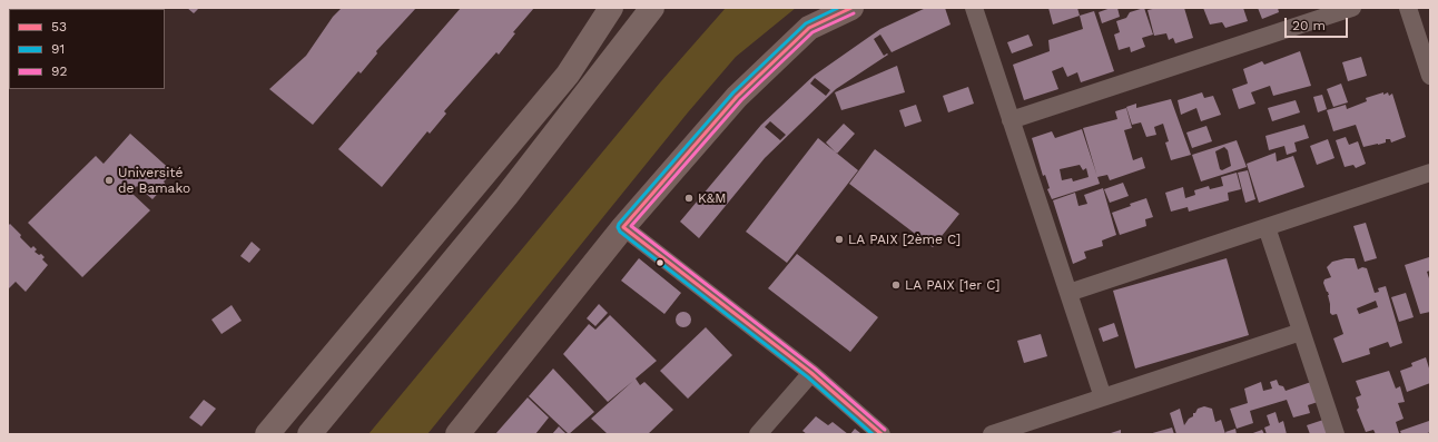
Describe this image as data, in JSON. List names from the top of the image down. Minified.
{"places":["Université de Bamako","K&M","LA PAIX [2ème C]","LA PAIX [1er C]"],"lines":["transit line 53","transit line 91","transit line 92"],"legend":["53","91","92"],"scale_bar":"20 m"}
